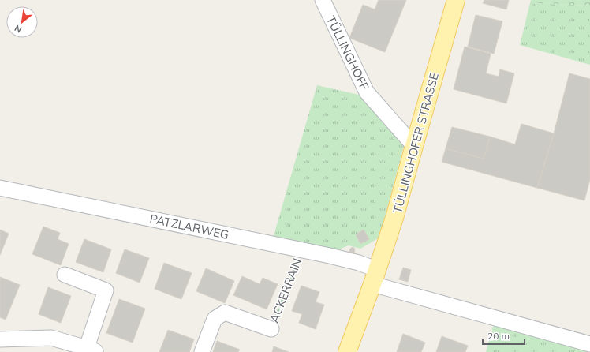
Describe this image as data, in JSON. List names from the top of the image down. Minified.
{"streets":{"main road":["TÜLLINGHOFER STRASSE"],"street":["TÜLLINGHOFF","PATZLARWEG","ACKERRAIN"]},"crossings":[["TÜLLINGHOFF","TÜLLINGHOFER STRASSE"],["TÜLLINGHOFER STRASSE","PATZLARWEG"],["PATZLARWEG","ACKERRAIN"]],"scale_bar":"20 m","north":"bottom left"}
